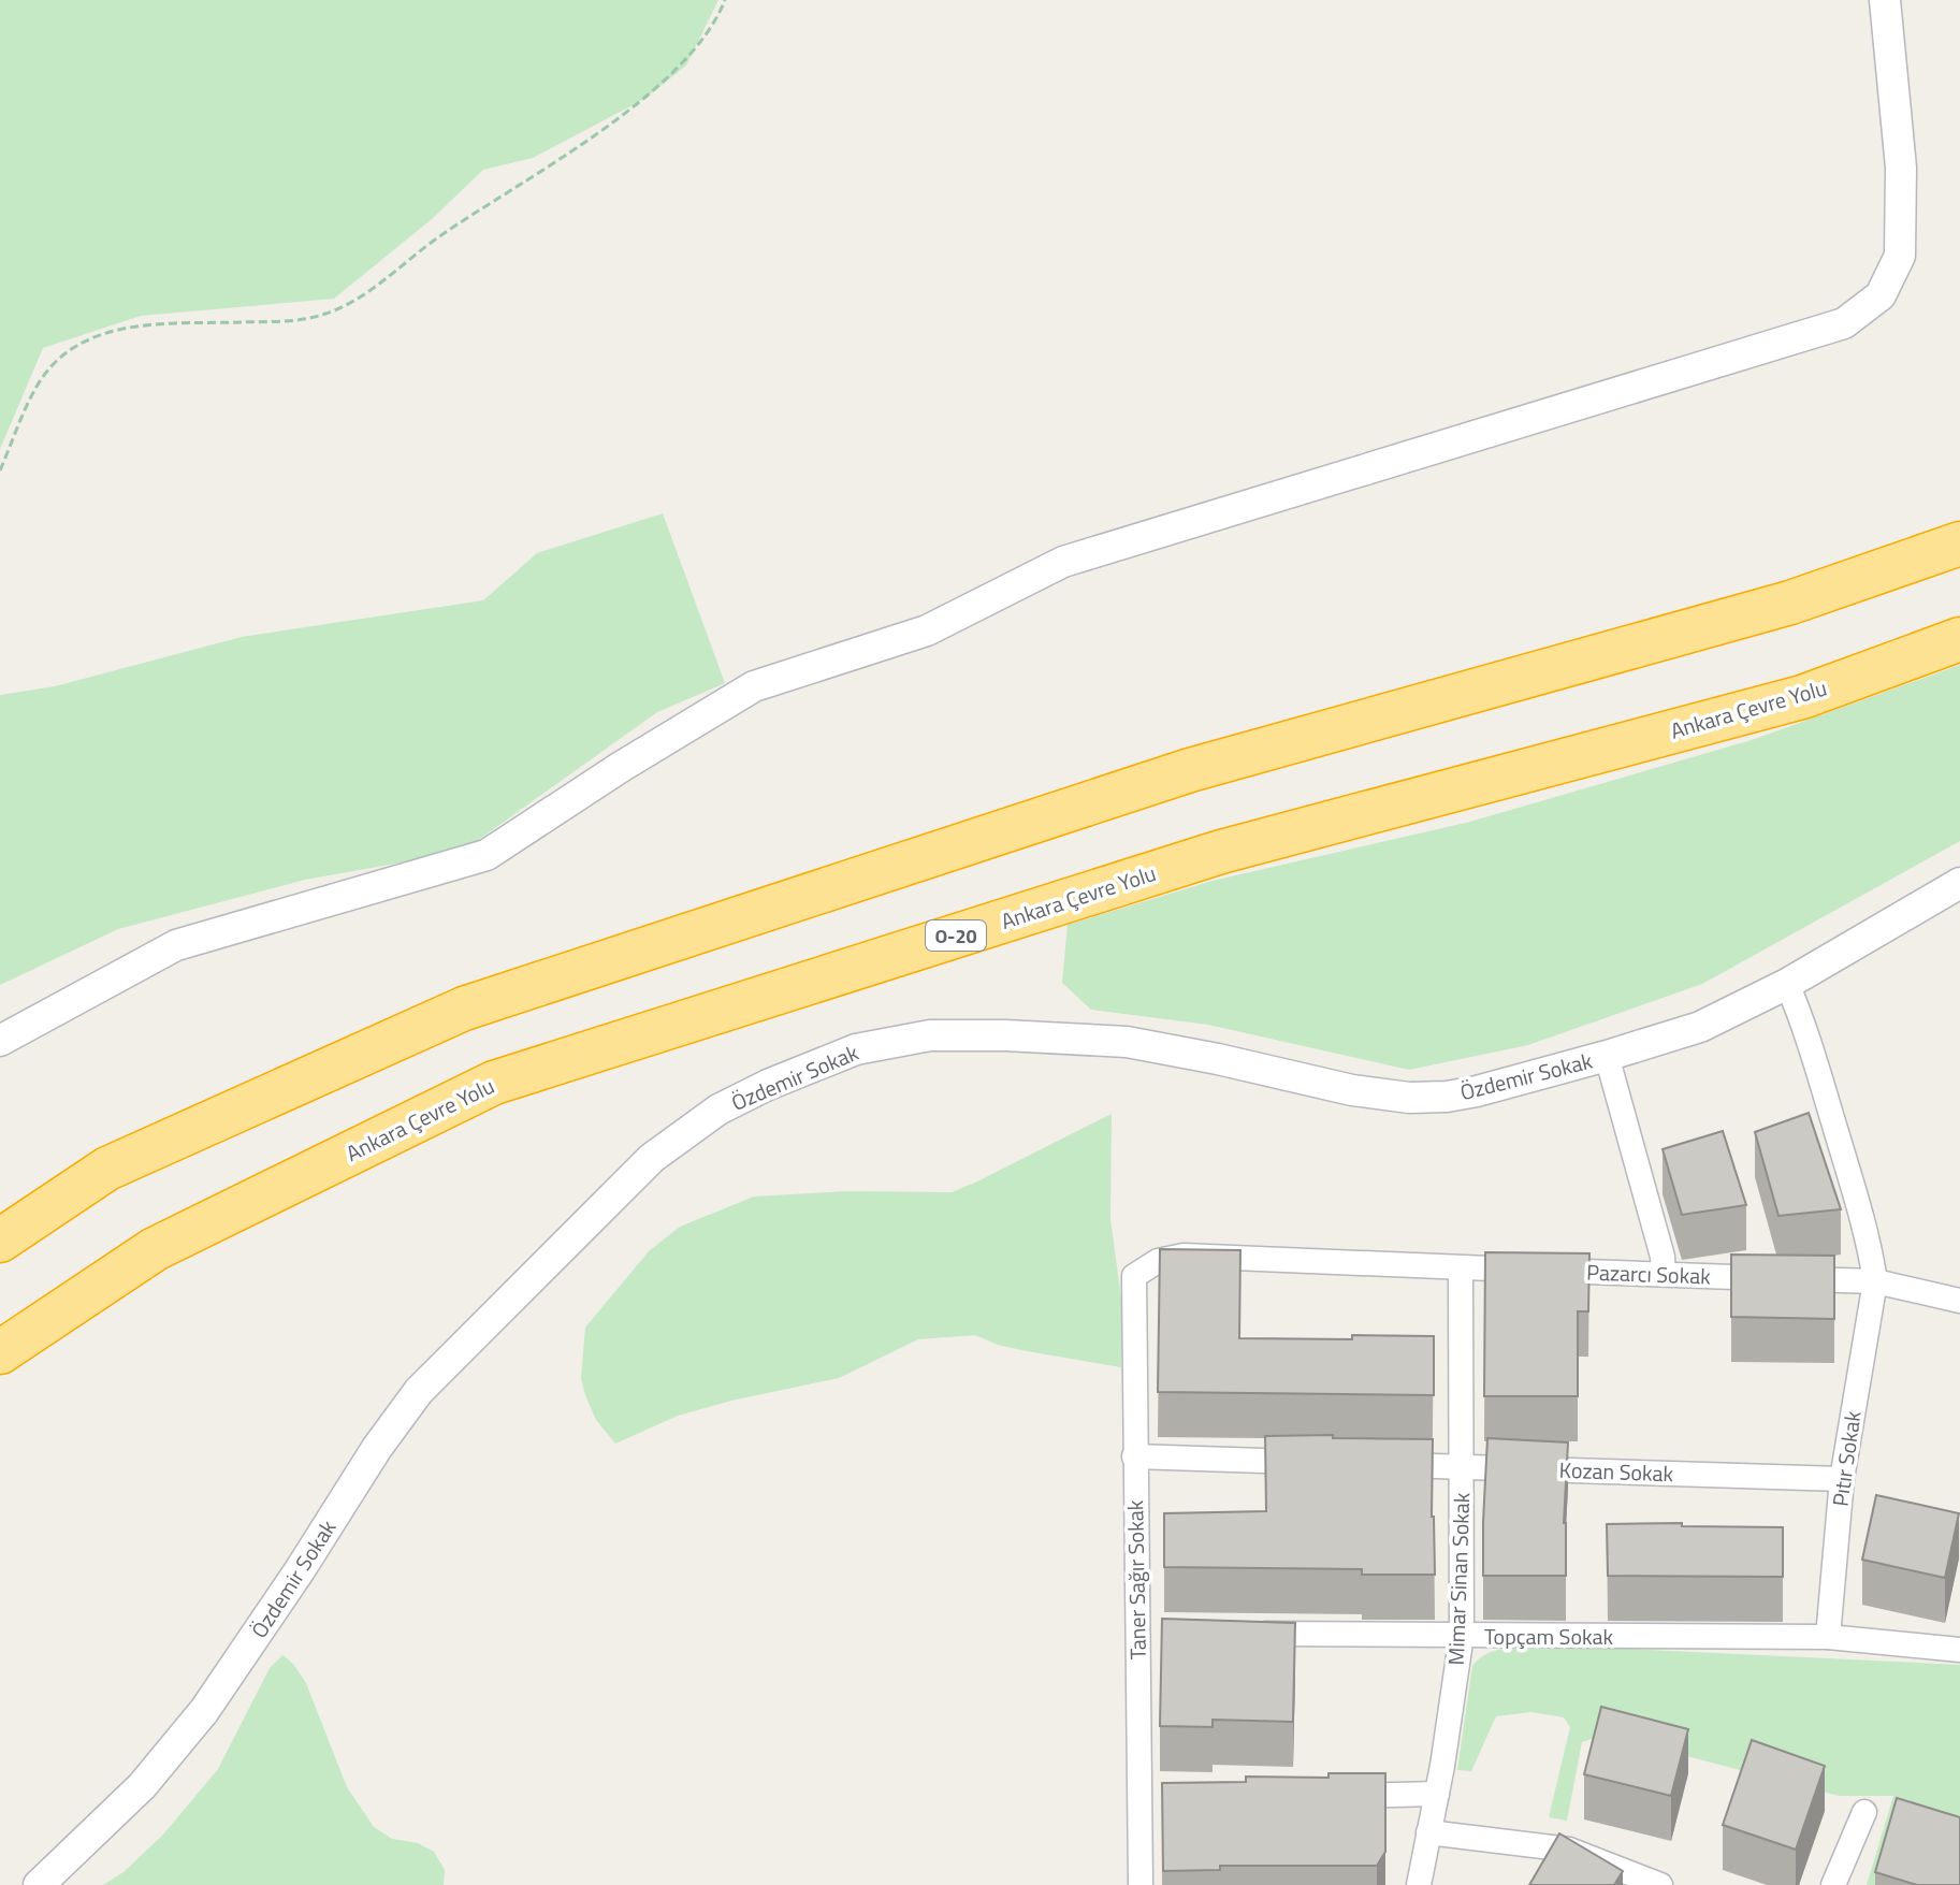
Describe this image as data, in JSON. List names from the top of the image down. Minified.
{"streets":{"highway":["Ankara Çevre Yolu","O-20"],"street":["Özdemir Sokak","Pazarcı Sokak","Pıtır Sokak","Kozan Sokak","Mimar Sinan Sokak","Taner Sağır Sokak","Topçam Sokak"]},"crossings":[["Pazarcı Sokak","Pıtır Sokak"],["Pazarcı Sokak","Mimar Sinan Sokak"],["Pazarcı Sokak","Taner Sağır Sokak"],["Pıtır Sokak","Kozan Sokak"],["Pıtır Sokak","Topçam Sokak"],["Kozan Sokak","Mimar Sinan Sokak"],["Mimar Sinan Sokak","Topçam Sokak"]]}
